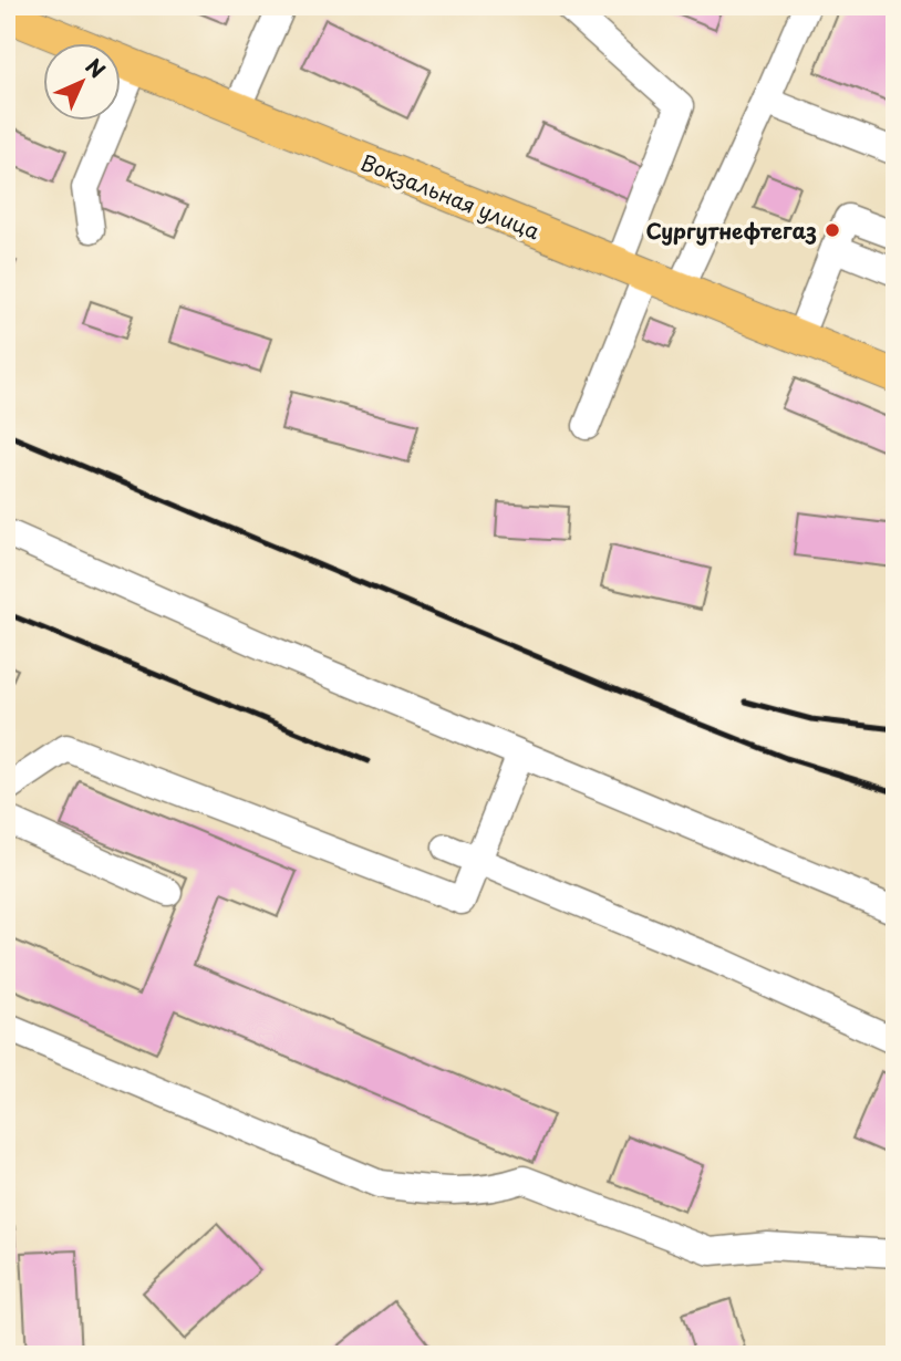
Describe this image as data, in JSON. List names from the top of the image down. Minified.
{"streets":{"main road":["Вокзальная улица"]},"places":["Сургутнефтегаз"],"north":"top right"}
